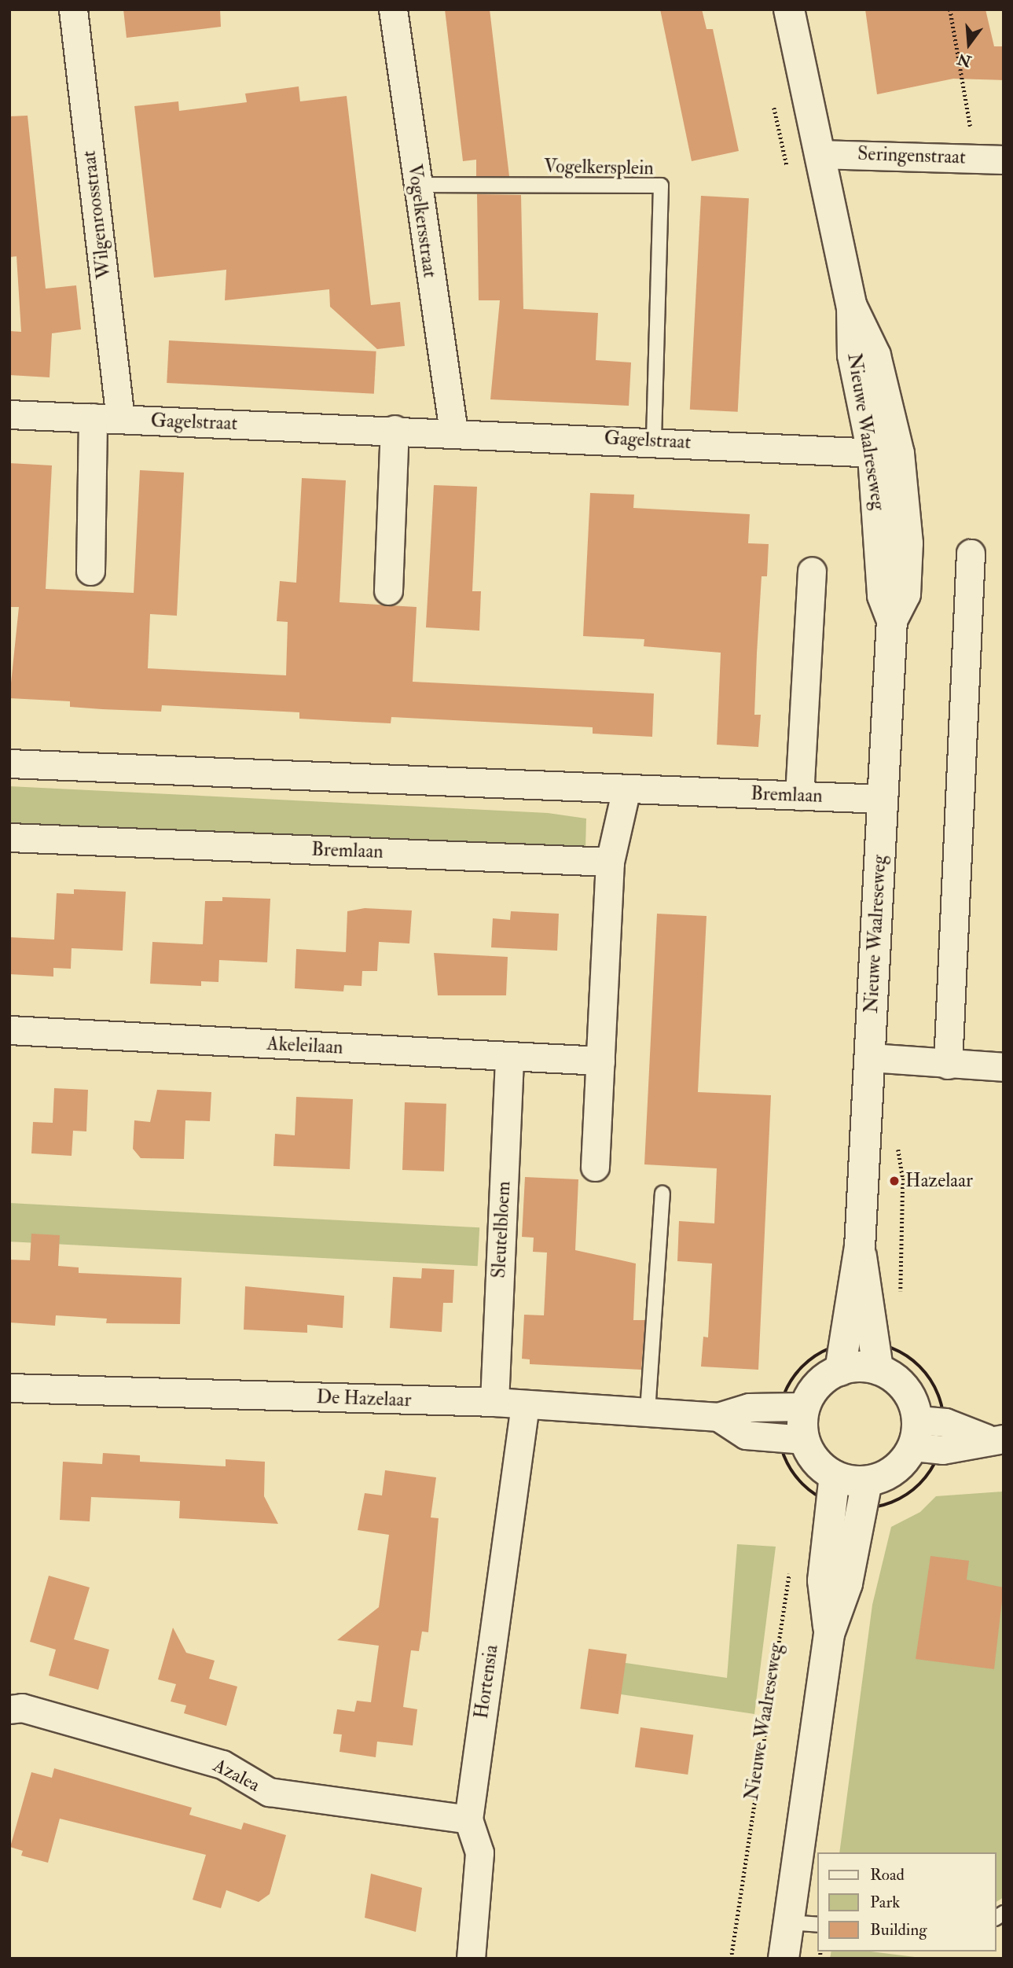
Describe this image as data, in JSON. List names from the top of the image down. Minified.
{"streets":{"street":["Seringenstraat","Wilgenroosstraat","Vogelkersstraat","Gagelstraat","Nieuwe Waalreseweg","Bremlaan","Akeleilaan","Sleutelbloem","De Hazelaar","Hortensia","Azalea"],"lane":["Vogelkersplein"]},"crossings":[["Seringenstraat","Nieuwe Waalreseweg"],["Vogelkersplein","Vogelkersstraat"],["Vogelkersplein","Gagelstraat"],["Wilgenroosstraat","Gagelstraat"],["Vogelkersstraat","Gagelstraat"],["Gagelstraat","Nieuwe Waalreseweg"],["Nieuwe Waalreseweg","Bremlaan"],["Nieuwe Waalreseweg","De Hazelaar"],["Akeleilaan","Sleutelbloem"],["Sleutelbloem","De Hazelaar"],["De Hazelaar","Hortensia"],["Hortensia","Azalea"]],"places":["Hazelaar"],"legend":["Road","Park","Building"],"north":"bottom"}
